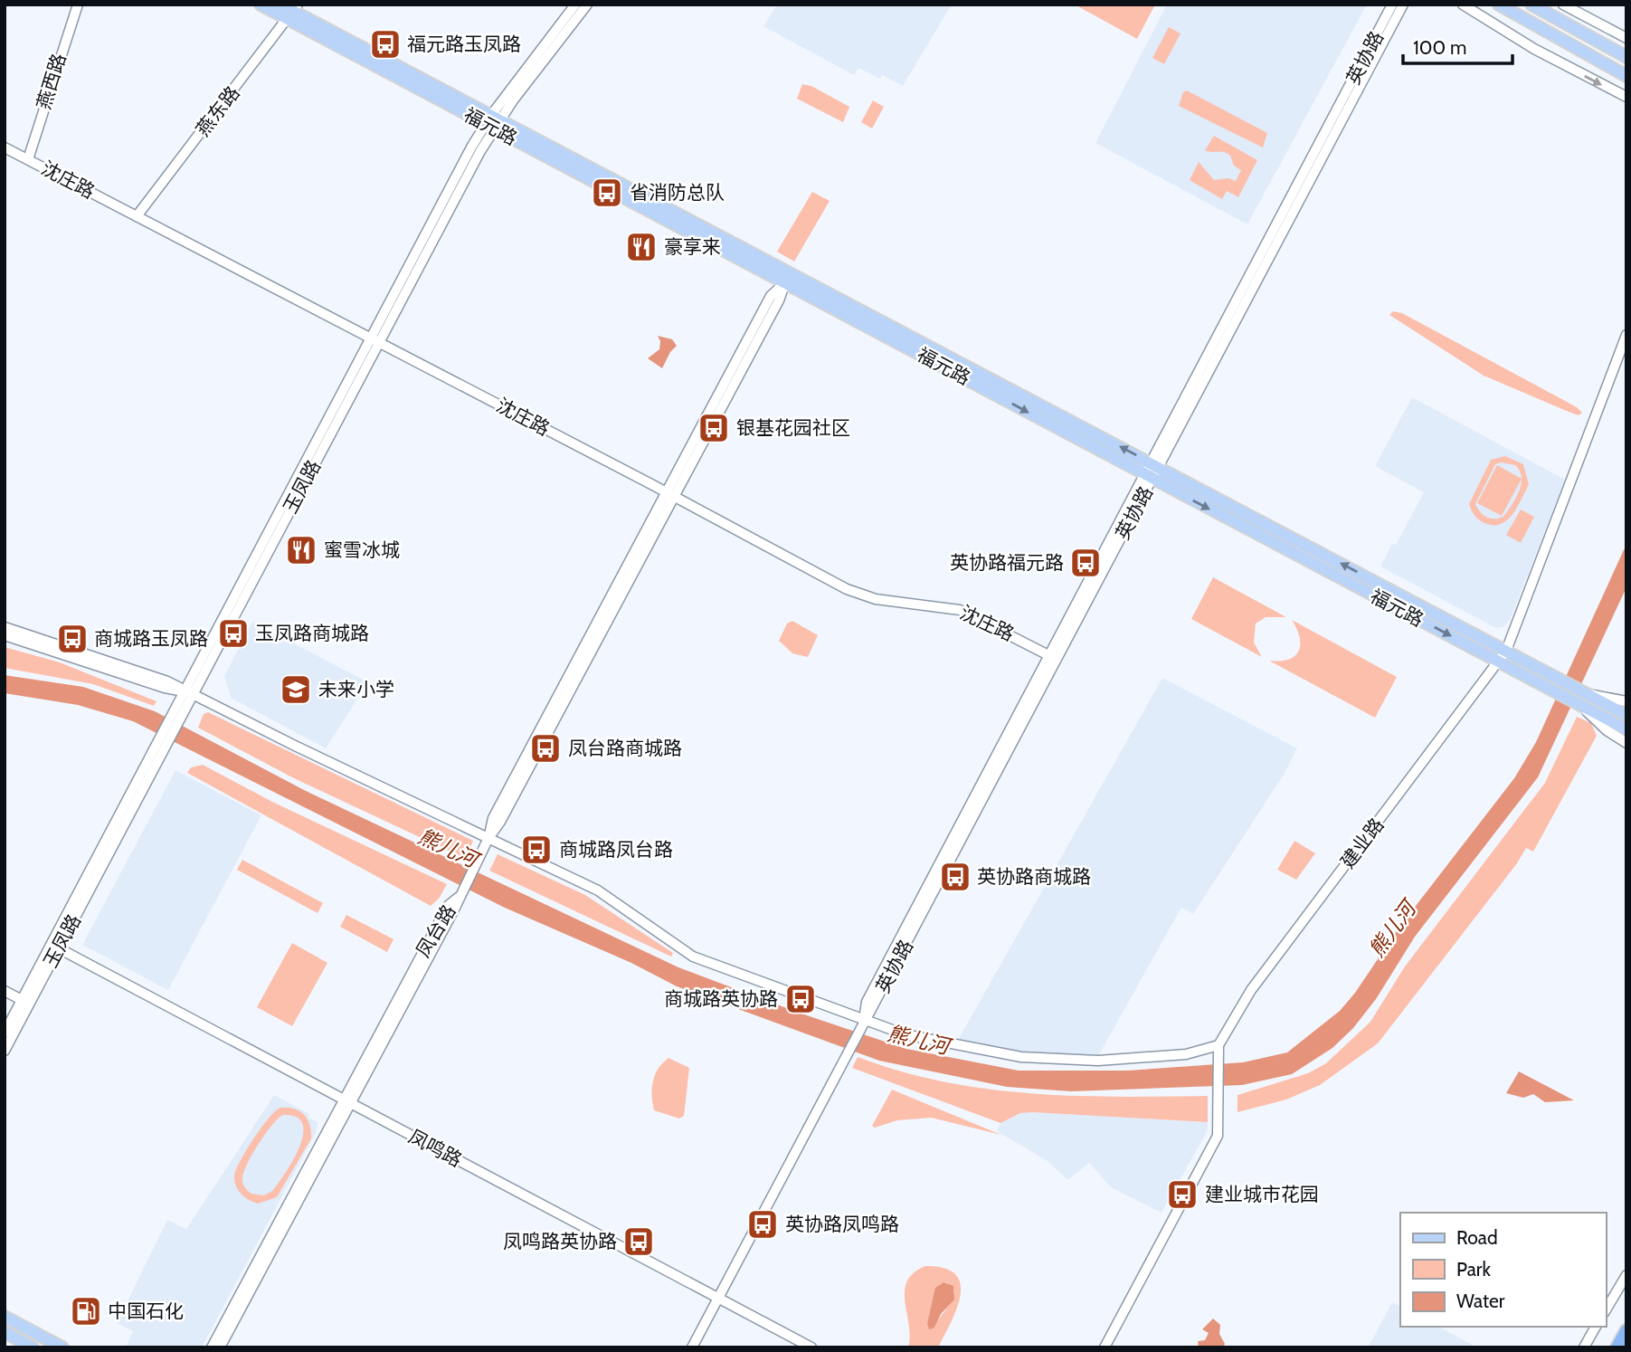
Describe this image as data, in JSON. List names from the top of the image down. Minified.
{"streets":{"main road":["福元路"],"street":["英协路","燕西路","燕东路","沈庄路","玉凤路","建业路","凤台路","凤鸣路"]},"crossings":[["英协路","福元路"],["英协路","沈庄路"],["英协路","凤鸣路"],["燕西路","沈庄路"],["燕东路","福元路"],["燕东路","沈庄路"],["福元路","玉凤路"],["福元路","建业路"],["福元路","凤台路"],["沈庄路","玉凤路"],["沈庄路","凤台路"],["玉凤路","凤鸣路"],["凤台路","凤鸣路"]],"water":["熊儿河"],"places":{"bus stop":["福元路玉凤路","省消防总队","银基花园社区","英协路福元路","玉凤路商城路","商城路玉凤路","凤台路商城路","商城路凤台路","英协路商城路","商城路英协路","建业城市花园","英协路凤鸣路","凤鸣路英协路"],"restaurant":["豪享来","蜜雪冰城"],"school or university":["未来小学"],"fuel station":["中国石化"]},"legend":["Road","Park","Water"],"scale_bar":"100 m"}
